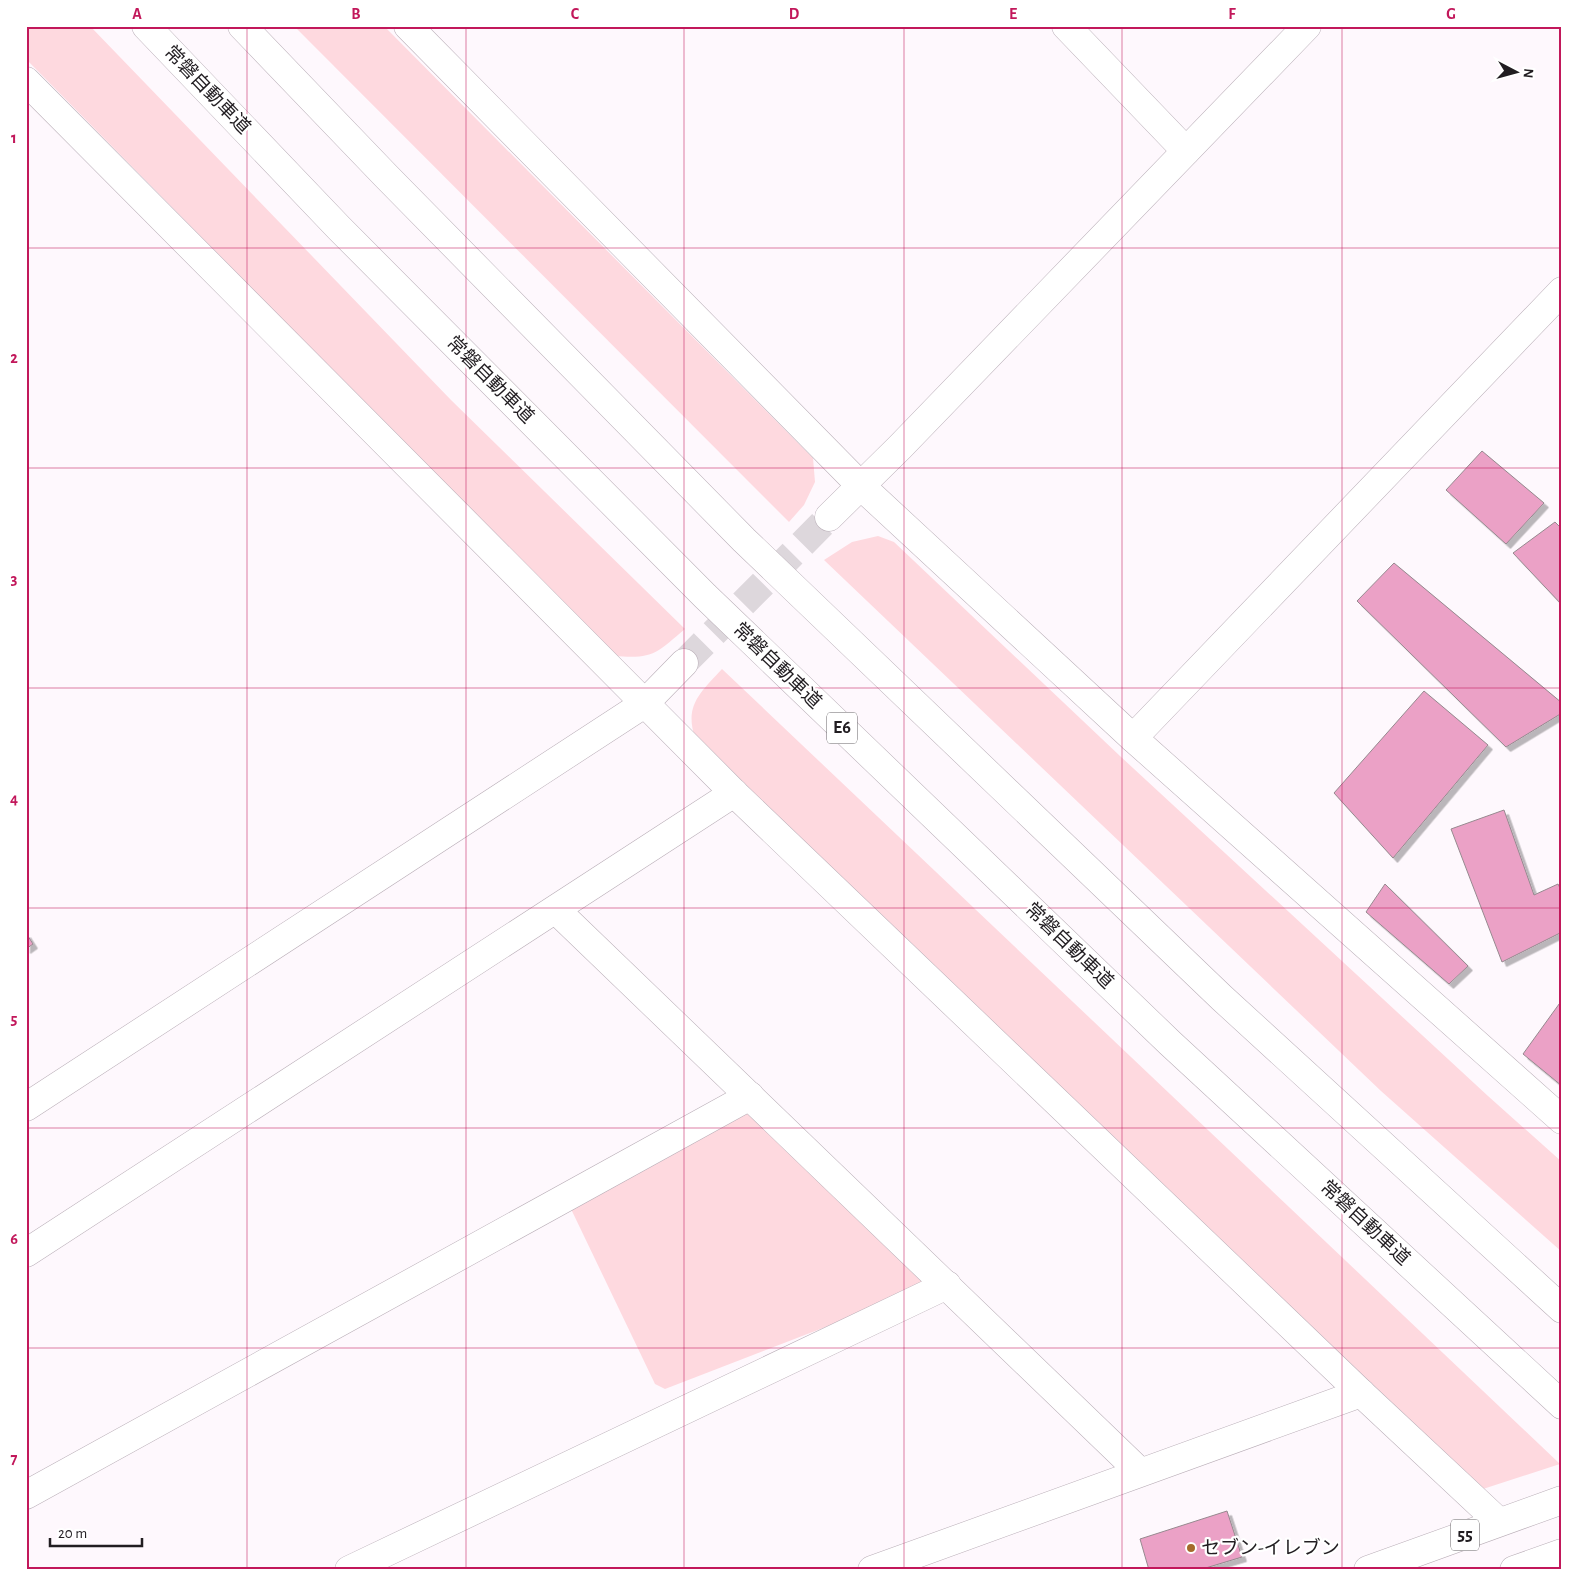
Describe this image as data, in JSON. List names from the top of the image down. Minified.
{"streets":{"main road":["常磐自動車道","E6","55"]},"places":["セブン-イレブン"],"scale_bar":"20 m","north":"right","grid":{"columns":["A","B","C","D","E","F","G"],"rows":["1","2","3","4","5","6","7"]}}
